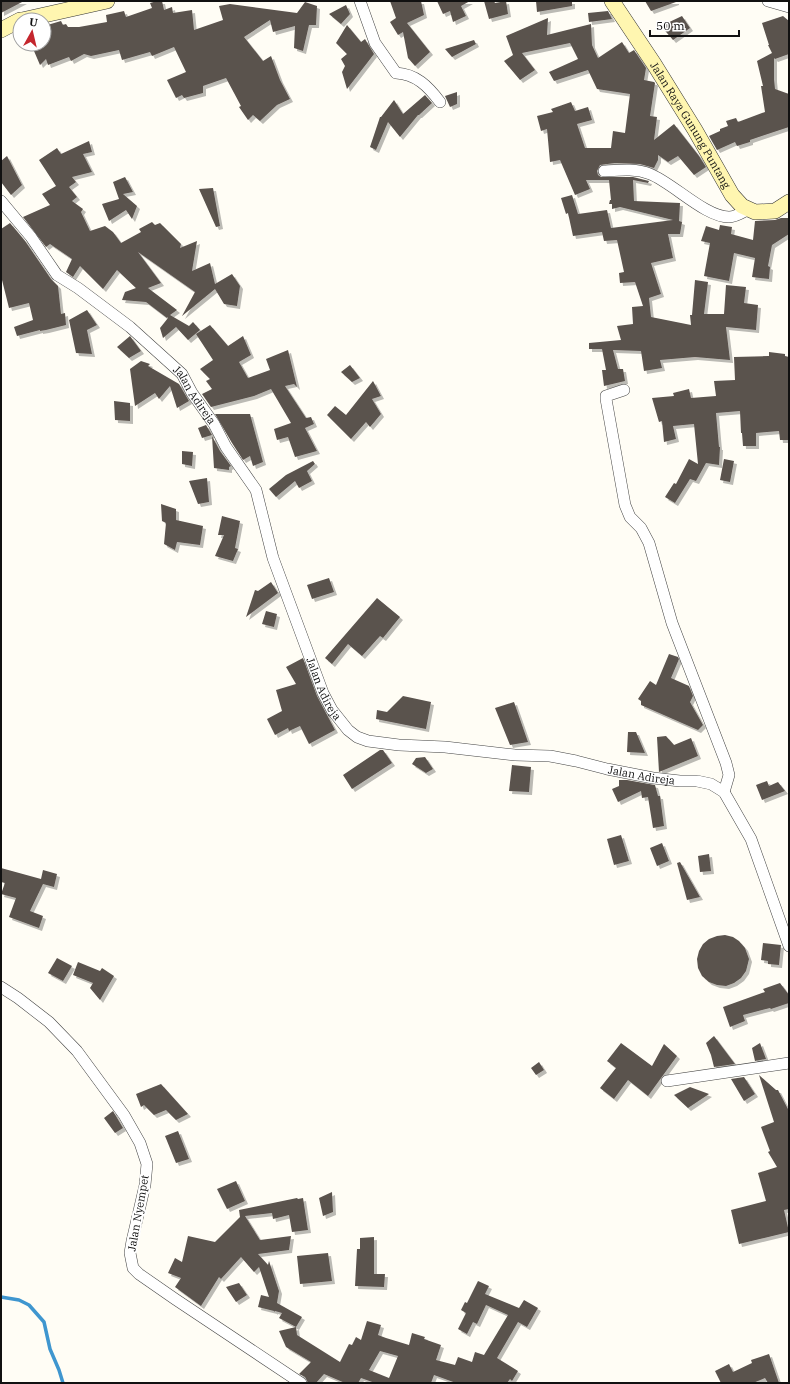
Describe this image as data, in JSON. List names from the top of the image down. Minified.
{"streets":{"street":["Jalan Raya Gunung Puntang","Jalan Adireja","Jalan Nyempet"]},"scale_bar":"50 m","north":"top"}
